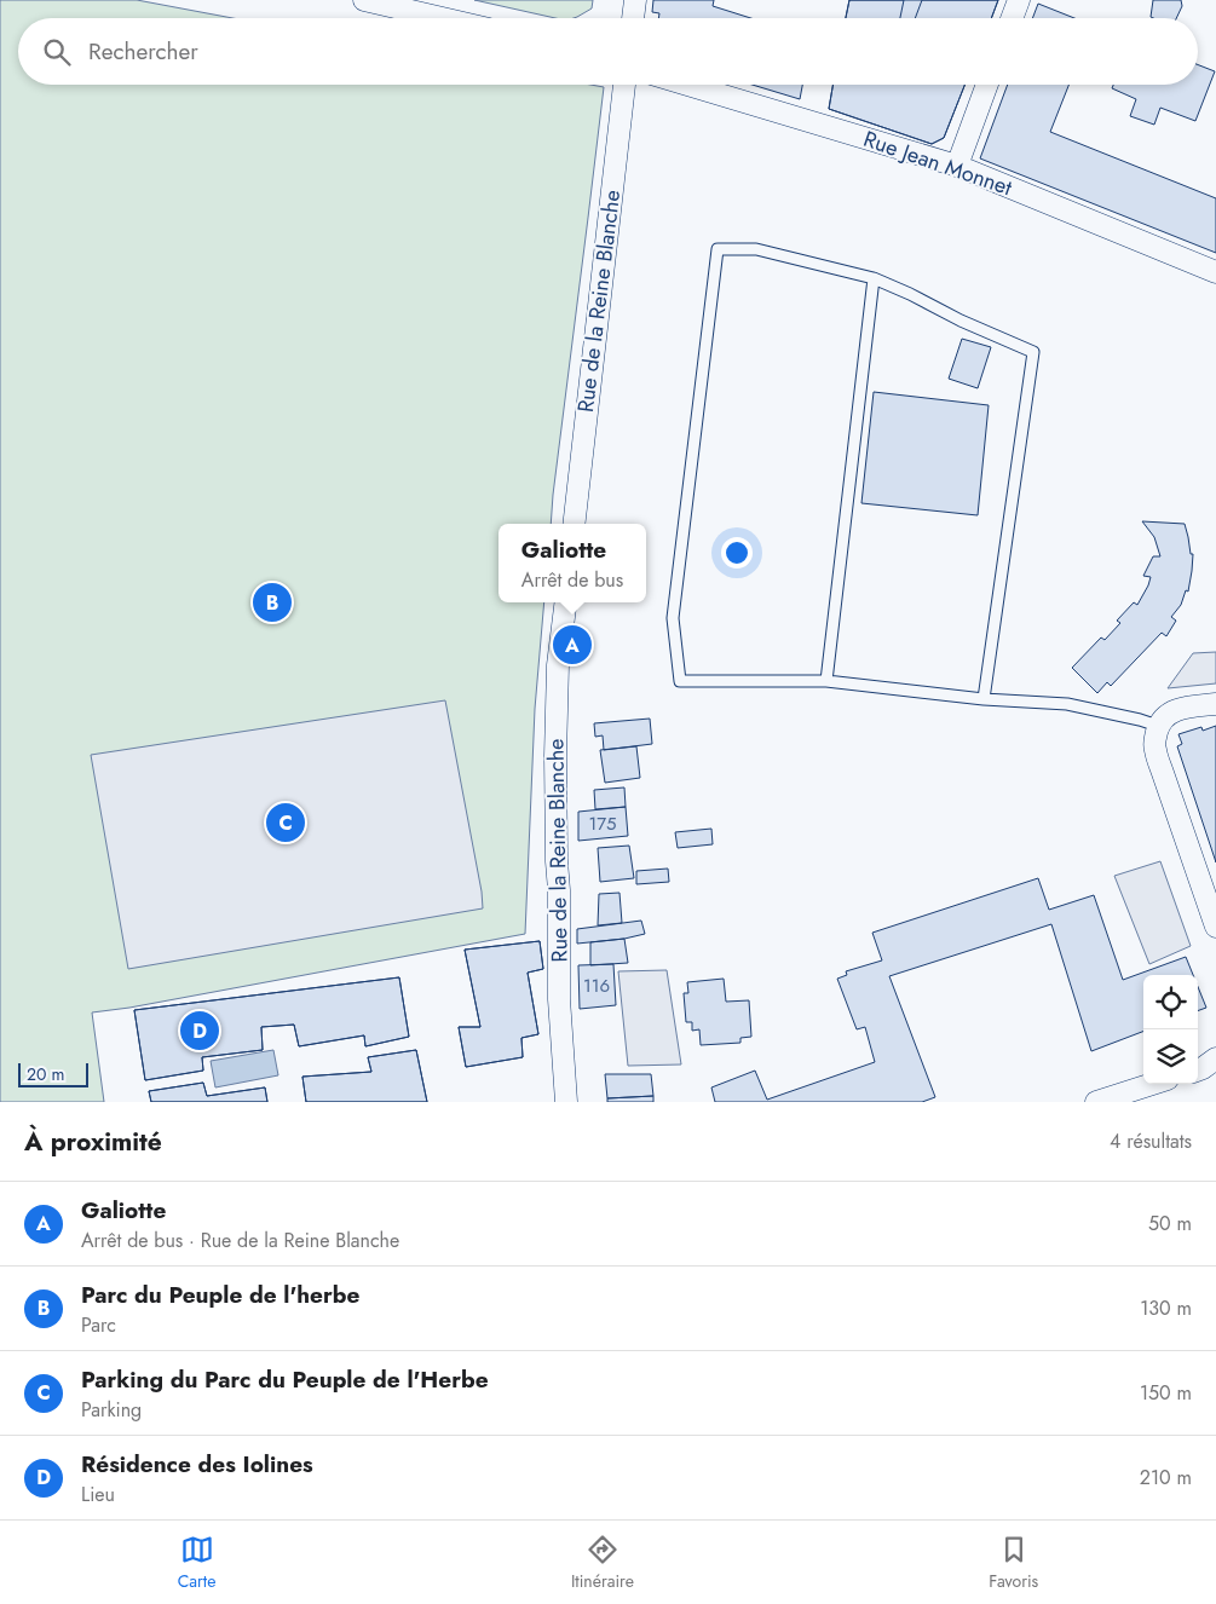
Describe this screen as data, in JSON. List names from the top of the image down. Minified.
{"streets":{"street":["Rue Jean Monnet","Rue de la Reine Blanche"]},"house_numbers":["175","116"],"scale_bar":"20 m","page":{"search":"Rechercher","popup":["Galiotte","Arrêt de bus"],"pins":["B","A","C","D"],"scale":"20 m","heading":["À proximité","4 résultats"],"list":[{"mark":"A","name":"Galiotte","note":"Arrêt de bus · Rue de la Reine Blanche","value":"50 m"},{"mark":"B","name":"Parc du Peuple de l'herbe","note":"Parc","value":"130 m"},{"mark":"C","name":"Parking du Parc du Peuple de l'Herbe","note":"Parking","value":"150 m"},{"mark":"D","name":"Résidence des Iolines","note":"Lieu","value":"210 m"}],"nav":["Carte","Itinéraire","Favoris"]}}
